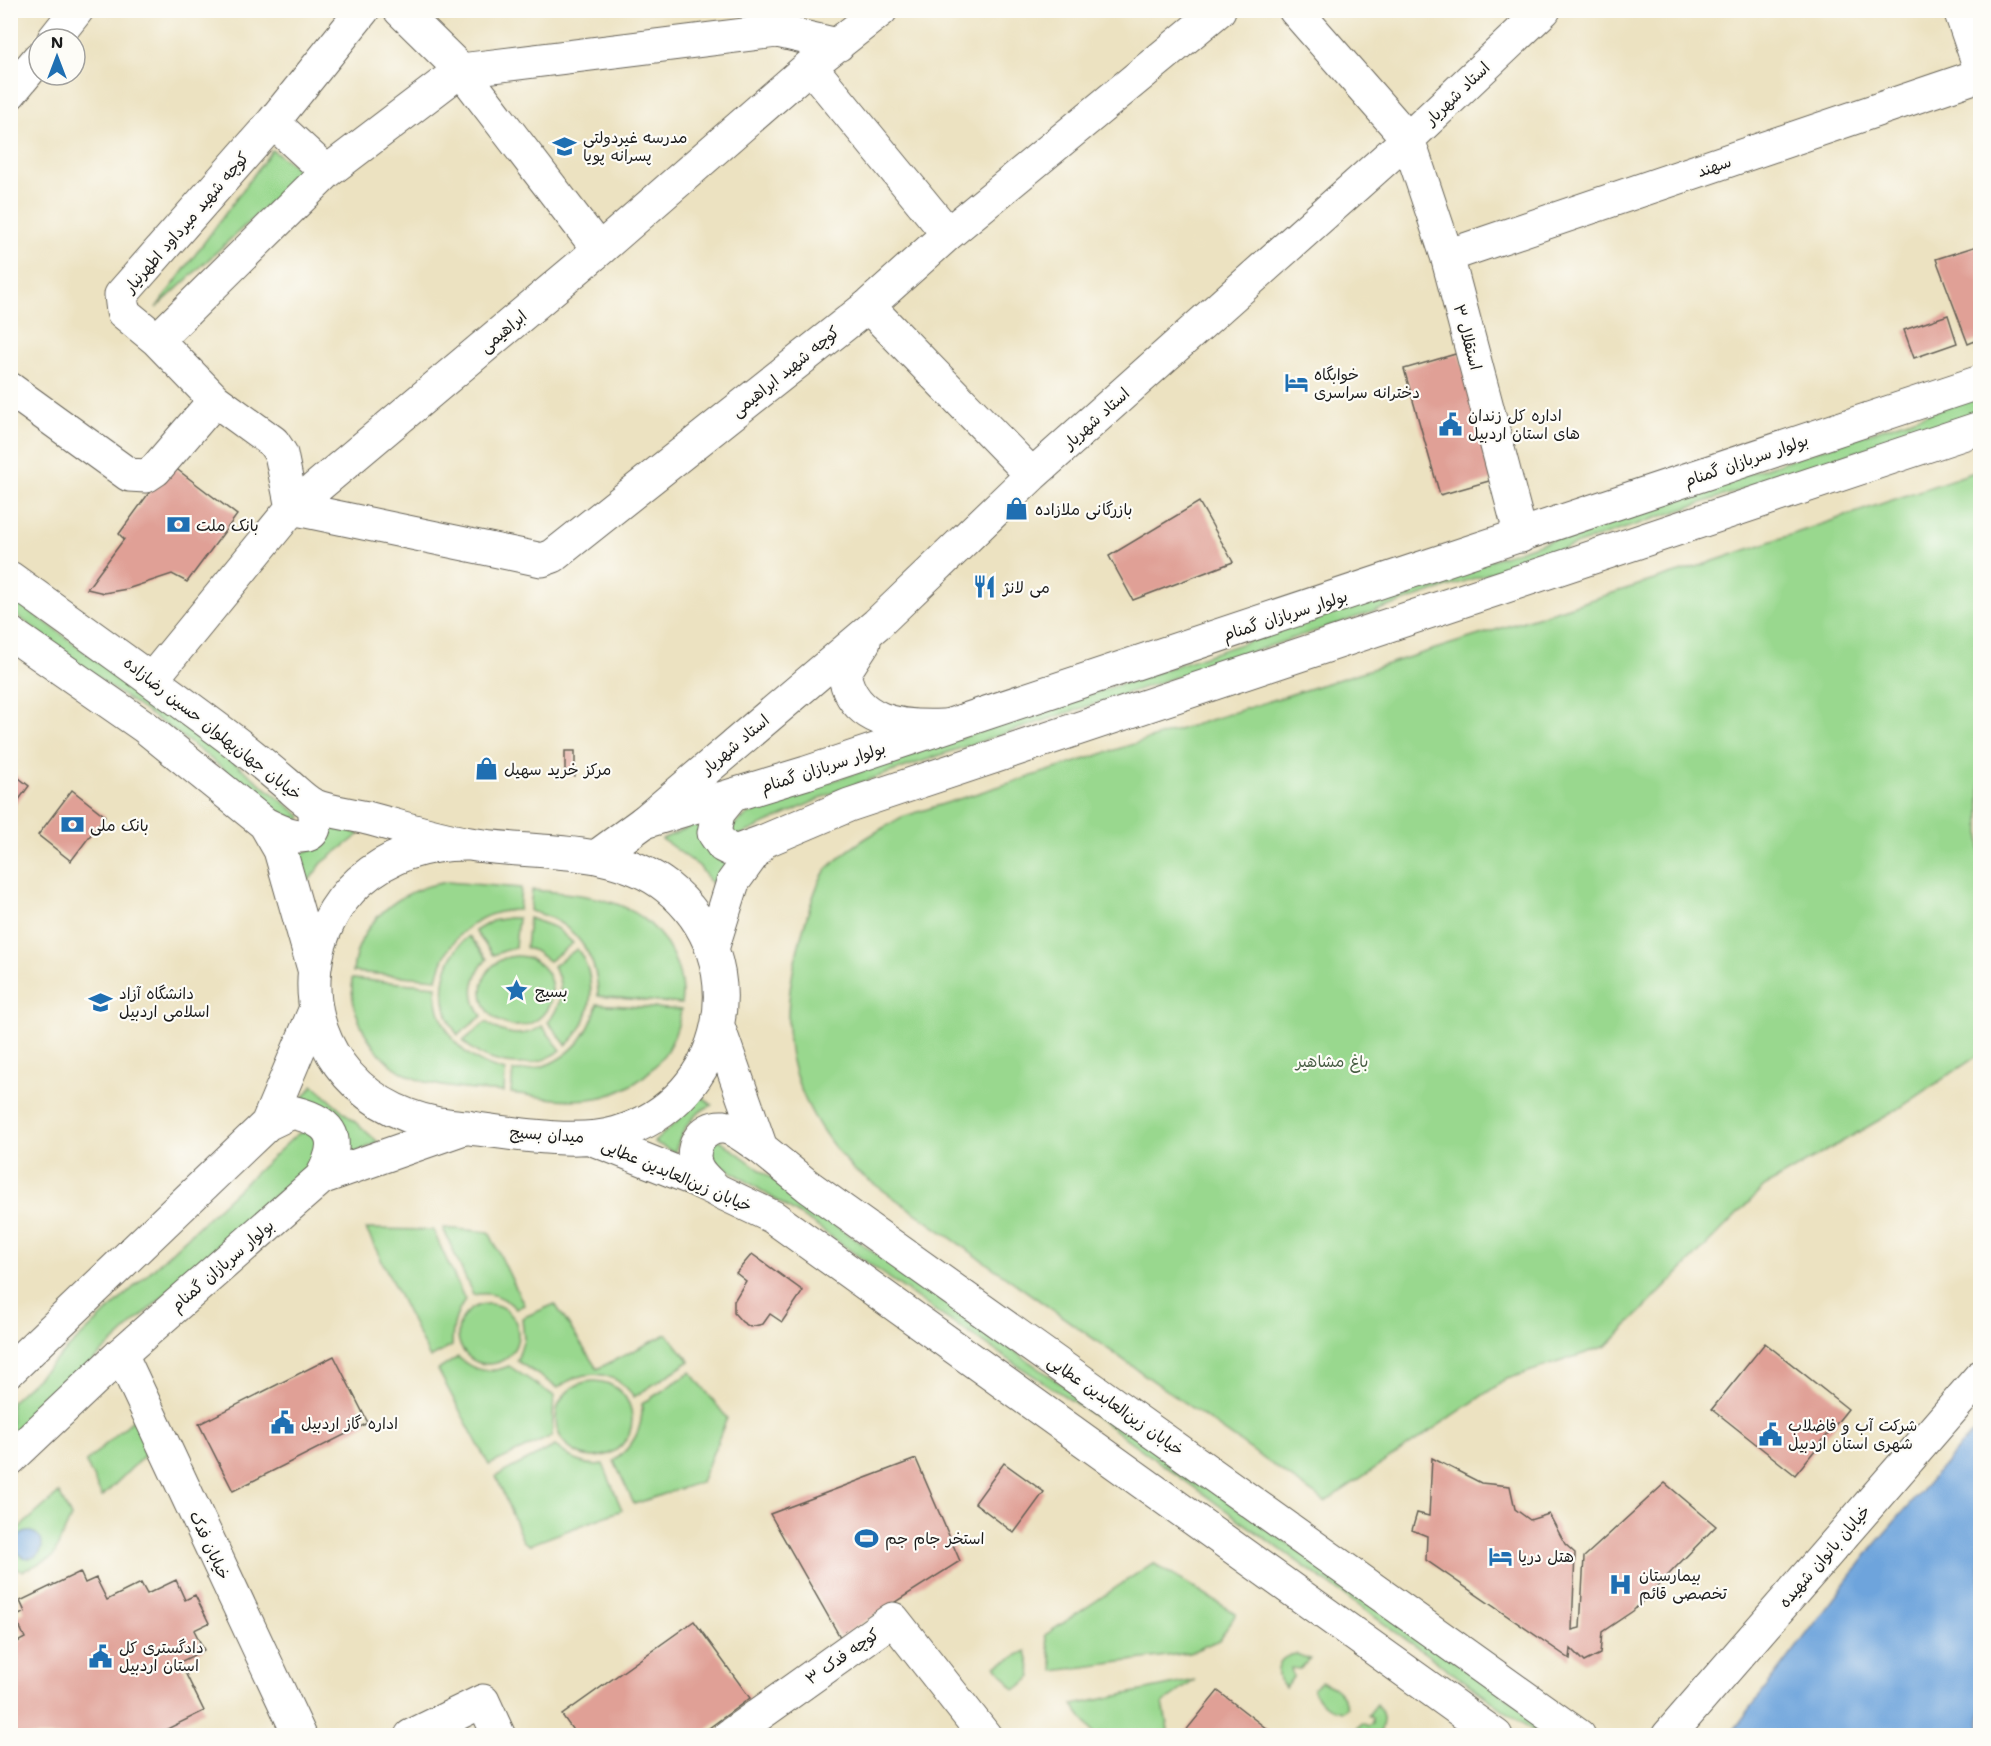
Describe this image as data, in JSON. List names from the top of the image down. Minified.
{"streets":{"main road":["استاد شهریار","سهند","کوچه شهید میرداود اطهرنیار","ابراهیمی","استقلال ۳","کوچه شهید ابراهیمی","بولوار سربازان گمنام","خیابان جهان‌پهلوان حسین رضا‌زاده","میدان بسیج","خیابان زین‌العابدین عطایی","خیابان فدک","خیابان بانوان شهیده","کوچه فدک ۳"]},"crossings":[["استاد شهریار","استقلال ۳"],["استاد شهریار","بولوار سربازان گمنام"],["سهند","استقلال ۳"],["کوچه شهید میرداود اطهرنیار","ابراهیمی"],["کوچه شهید میرداود اطهرنیار","کوچه شهید ابراهیمی"],["ابراهیمی","کوچه شهید ابراهیمی"],["ابراهیمی","خیابان جهان‌پهلوان حسین رضا‌زاده"],["استقلال ۳","بولوار سربازان گمنام"],["بولوار سربازان گمنام","میدان بسیج"],["بولوار سربازان گمنام","خیابان فدک"],["خیابان جهان‌پهلوان حسین رضا‌زاده","میدان بسیج"],["میدان بسیج","خیابان زین‌العابدین عطایی"]],"parks":["باغ مشاهیر"],"places":{"school or university":["مدرسه غیردولتی پسرانه پویا","دانشگاه آزاد اسلامی اردبیل"],"hotel":["خوابگاه دخترانه سراسری","هتل دریا"],"public building":["اداره کل زندان های استان اردبیل","اداره گاز اردبیل","شرکت آب و فاضلاب شهری استان اردبیل","دادگستری کل استان اردبیل"],"shop":["بازرگانی ملازاده","مرکز خرید سهیل"],"bank":["بانک ملت","بانک ملی"],"restaurant":["می لانژ"],"place":["بسیج"],"sports":["استخر جام جم"],"hospital":["بیمارستان تخصصی قائم"]},"north":"top"}
